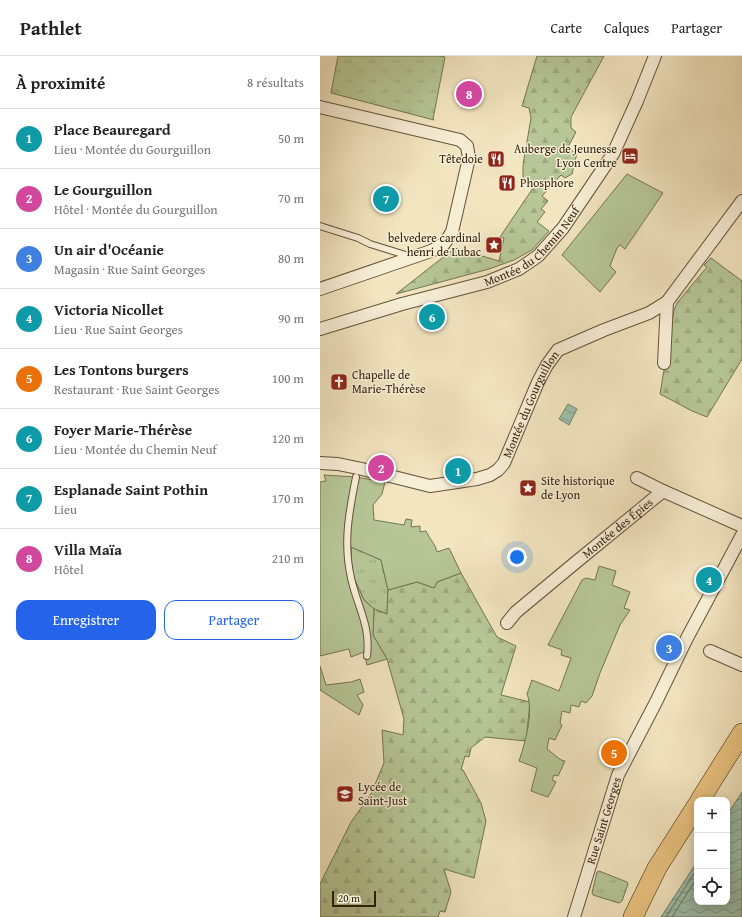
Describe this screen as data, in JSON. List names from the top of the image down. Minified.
{"streets":{"street":["Montée du Chemin Neuf","Montée du Gourguillon","Montée des Épies","Rue Saint Georges"]},"places":{"hotel":["Auberge de Jeunesse Lyon Centre"],"restaurant":["Têtedoie","Phosphore"],"place":["belvedere cardinal henri de Lubac","Site historique de Lyon"],"church":["Chapelle de Marie-Thérèse"],"school or university":["Lycée de Saint-Just"]},"scale_bar":"20 m","page":{"header":"Pathlet","nav":["Carte","Calques","Partager"],"heading":["À proximité","8 résultats"],"pins":["8","7","6","2","1","4","3","5"],"list":[{"mark":"1","name":"Place Beauregard","note":"Lieu · Montée du Gourguillon","value":"50 m"},{"mark":"2","name":"Le Gourguillon","note":"Hôtel · Montée du Gourguillon","value":"70 m"},{"mark":"3","name":"Un air d'Océanie","note":"Magasin · Rue Saint Georges","value":"80 m"},{"mark":"4","name":"Victoria Nicollet","note":"Lieu · Rue Saint Georges","value":"90 m"},{"mark":"5","name":"Les Tontons burgers","note":"Restaurant · Rue Saint Georges","value":"100 m"},{"mark":"6","name":"Foyer Marie-Thérèse","note":"Lieu · Montée du Chemin Neuf","value":"120 m"},{"mark":"7","name":"Esplanade Saint Pothin","note":"Lieu","value":"170 m"},{"mark":"8","name":"Villa Maïa","note":"Hôtel","value":"210 m"}],"buttons":["Enregistrer","Partager"],"map_buttons":["+","−"],"scale":"20 m"}}
